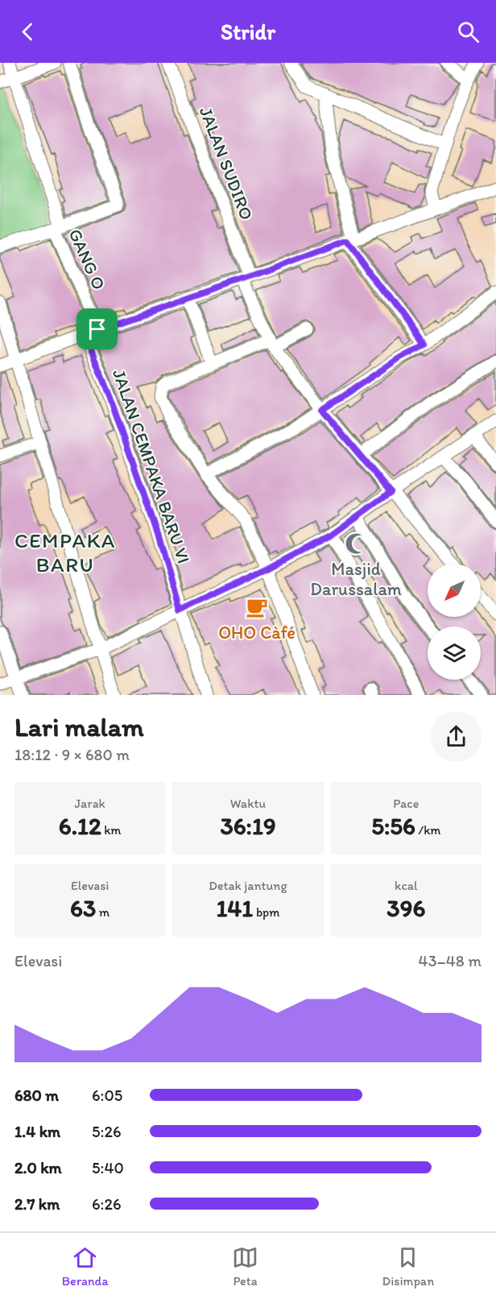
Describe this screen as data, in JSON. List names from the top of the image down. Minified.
{"streets":{"street":["JALAN SUDIRO","GANG O","JALAN CEMPAKA BARU VI"]},"districts":["CEMPAKA BARU"],"places":{"mosque":["Masjid Darussalam"],"cafe":["OHO Càfé"]},"north":"bottom left","page":{"header":"Stridr","heading":["Lari malam","18:12 · 9 × 680 m"],"stats":[["Jarak","6.12 km"],["Waktu","36:19"],["Pace","5:56 /km"],["Elevasi","63 m"],["Detak jantung","141 bpm"],["kcal","396"]],"chart":["Elevasi","43–48 m"],"list":[{"name":"680 m","note":"6:05"},{"name":"1.4 km","note":"5:26"},{"name":"2.0 km","note":"5:40"},{"name":"2.7 km","note":"6:26"}],"tabs":["Beranda","Peta","Disimpan"]}}
